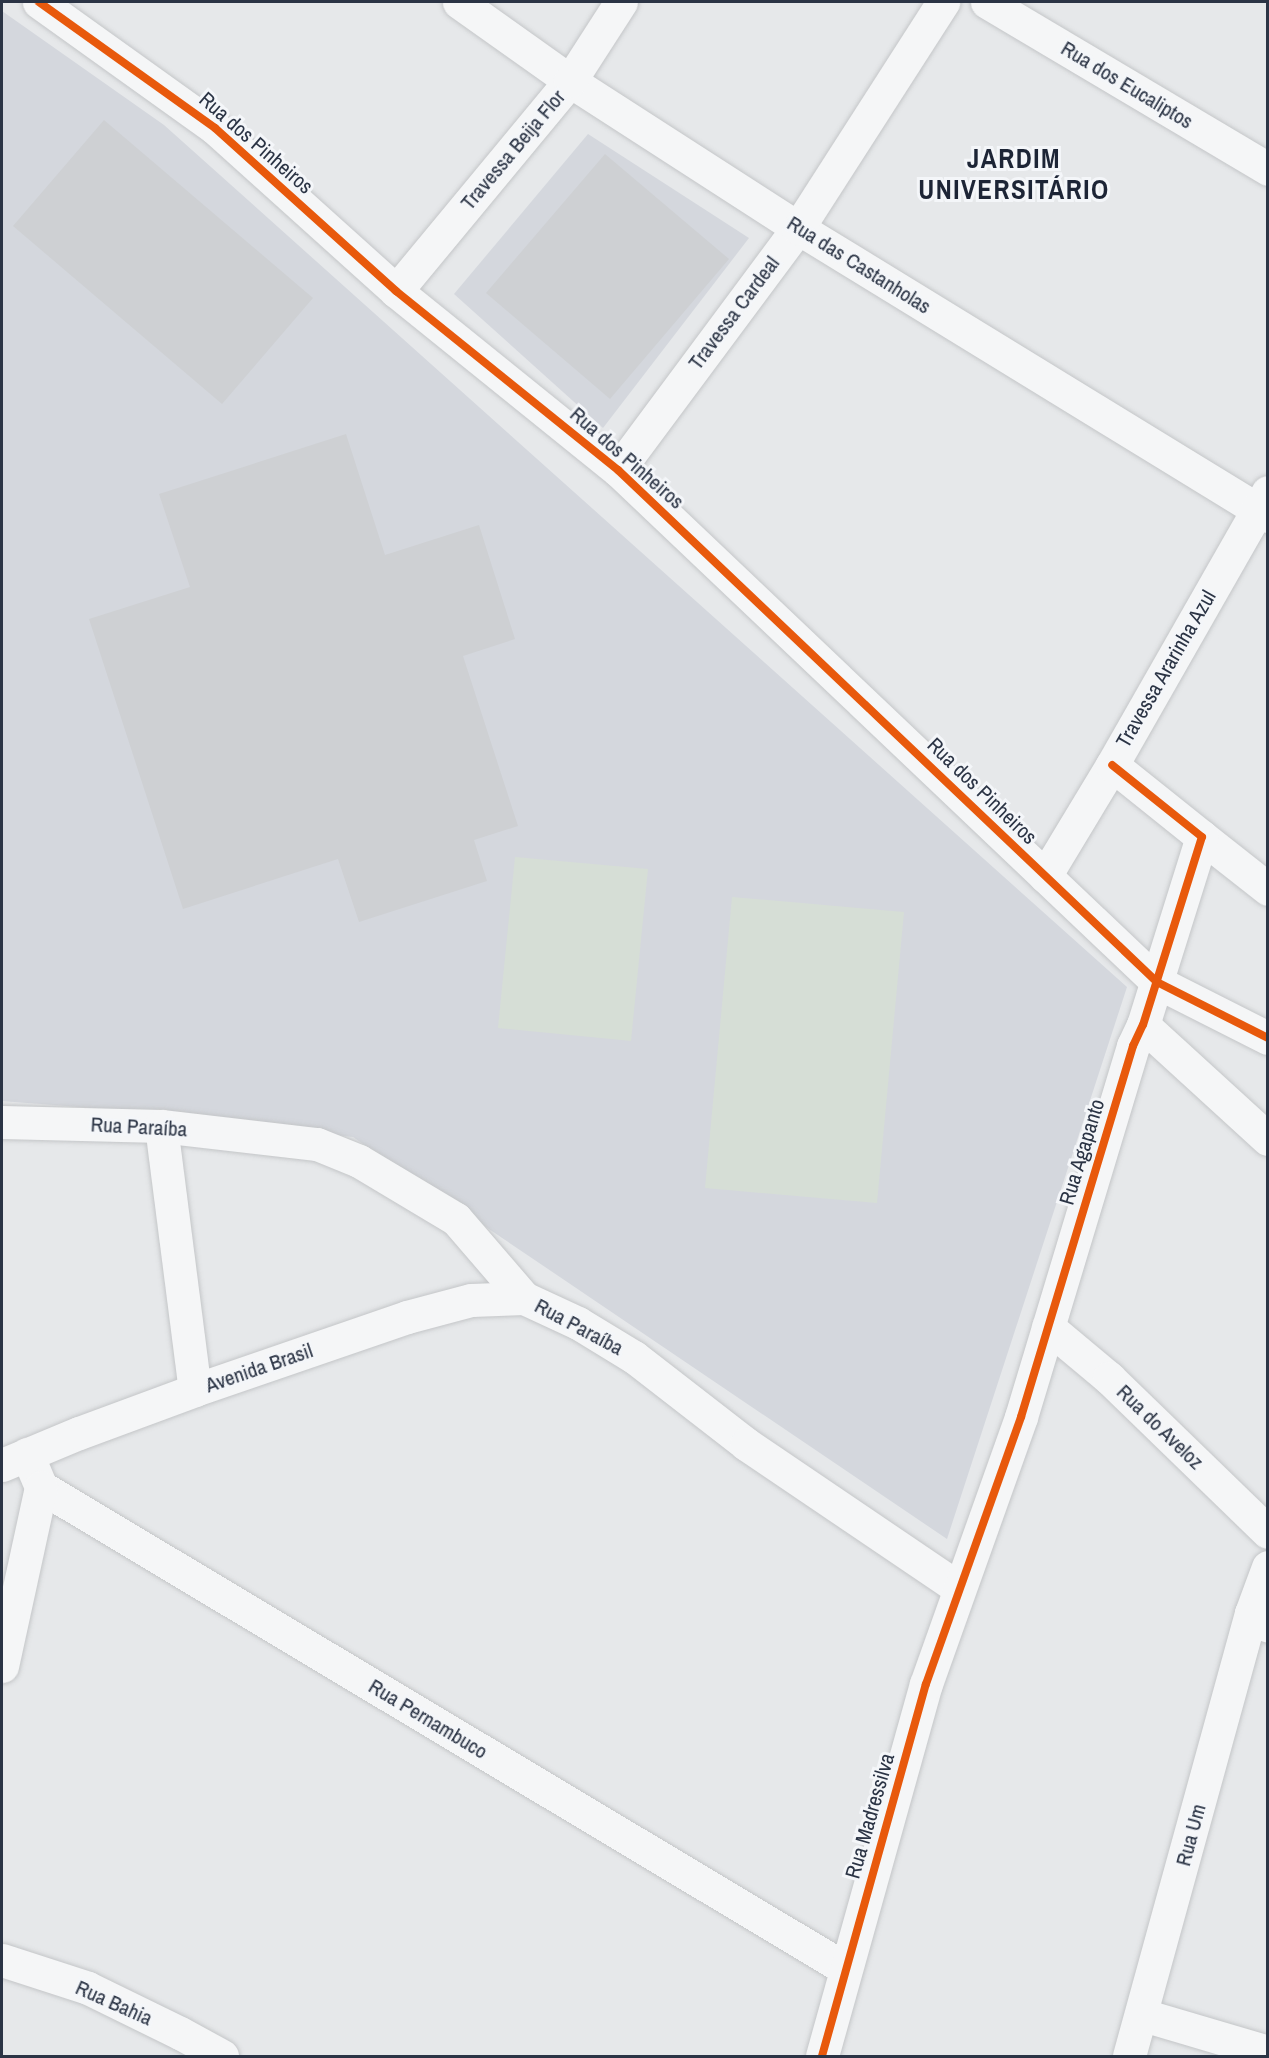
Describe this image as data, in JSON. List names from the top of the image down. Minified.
{"streets":{"street":["Rua dos Eucaliptos","Rua dos Pinheiros","Travessa Beija Flor","Rua das Castanholas","Travessa Cardeal","Travessa Ararinha Azul","Rua Paraíba","Rua Agapanto","Avenida Brasil","Rua do Aveloz","Rua Pernambuco","Rua Madressilva","Rua Um","Rua Bahia"]},"crossings":[["Rua dos Pinheiros","Travessa Beija Flor"],["Rua dos Pinheiros","Travessa Cardeal"],["Rua dos Pinheiros","Travessa Ararinha Azul"],["Rua dos Pinheiros","Rua Agapanto"],["Travessa Beija Flor","Rua das Castanholas"],["Rua das Castanholas","Travessa Cardeal"],["Rua das Castanholas","Travessa Ararinha Azul"],["Rua Paraíba","Rua Agapanto"],["Rua Paraíba","Avenida Brasil"],["Rua Paraíba","Rua Madressilva"],["Rua Agapanto","Rua do Aveloz"],["Rua Agapanto","Rua Madressilva"],["Rua Pernambuco","Rua Madressilva"]],"districts":["JARDIM UNIVERSITÁRIO"]}
